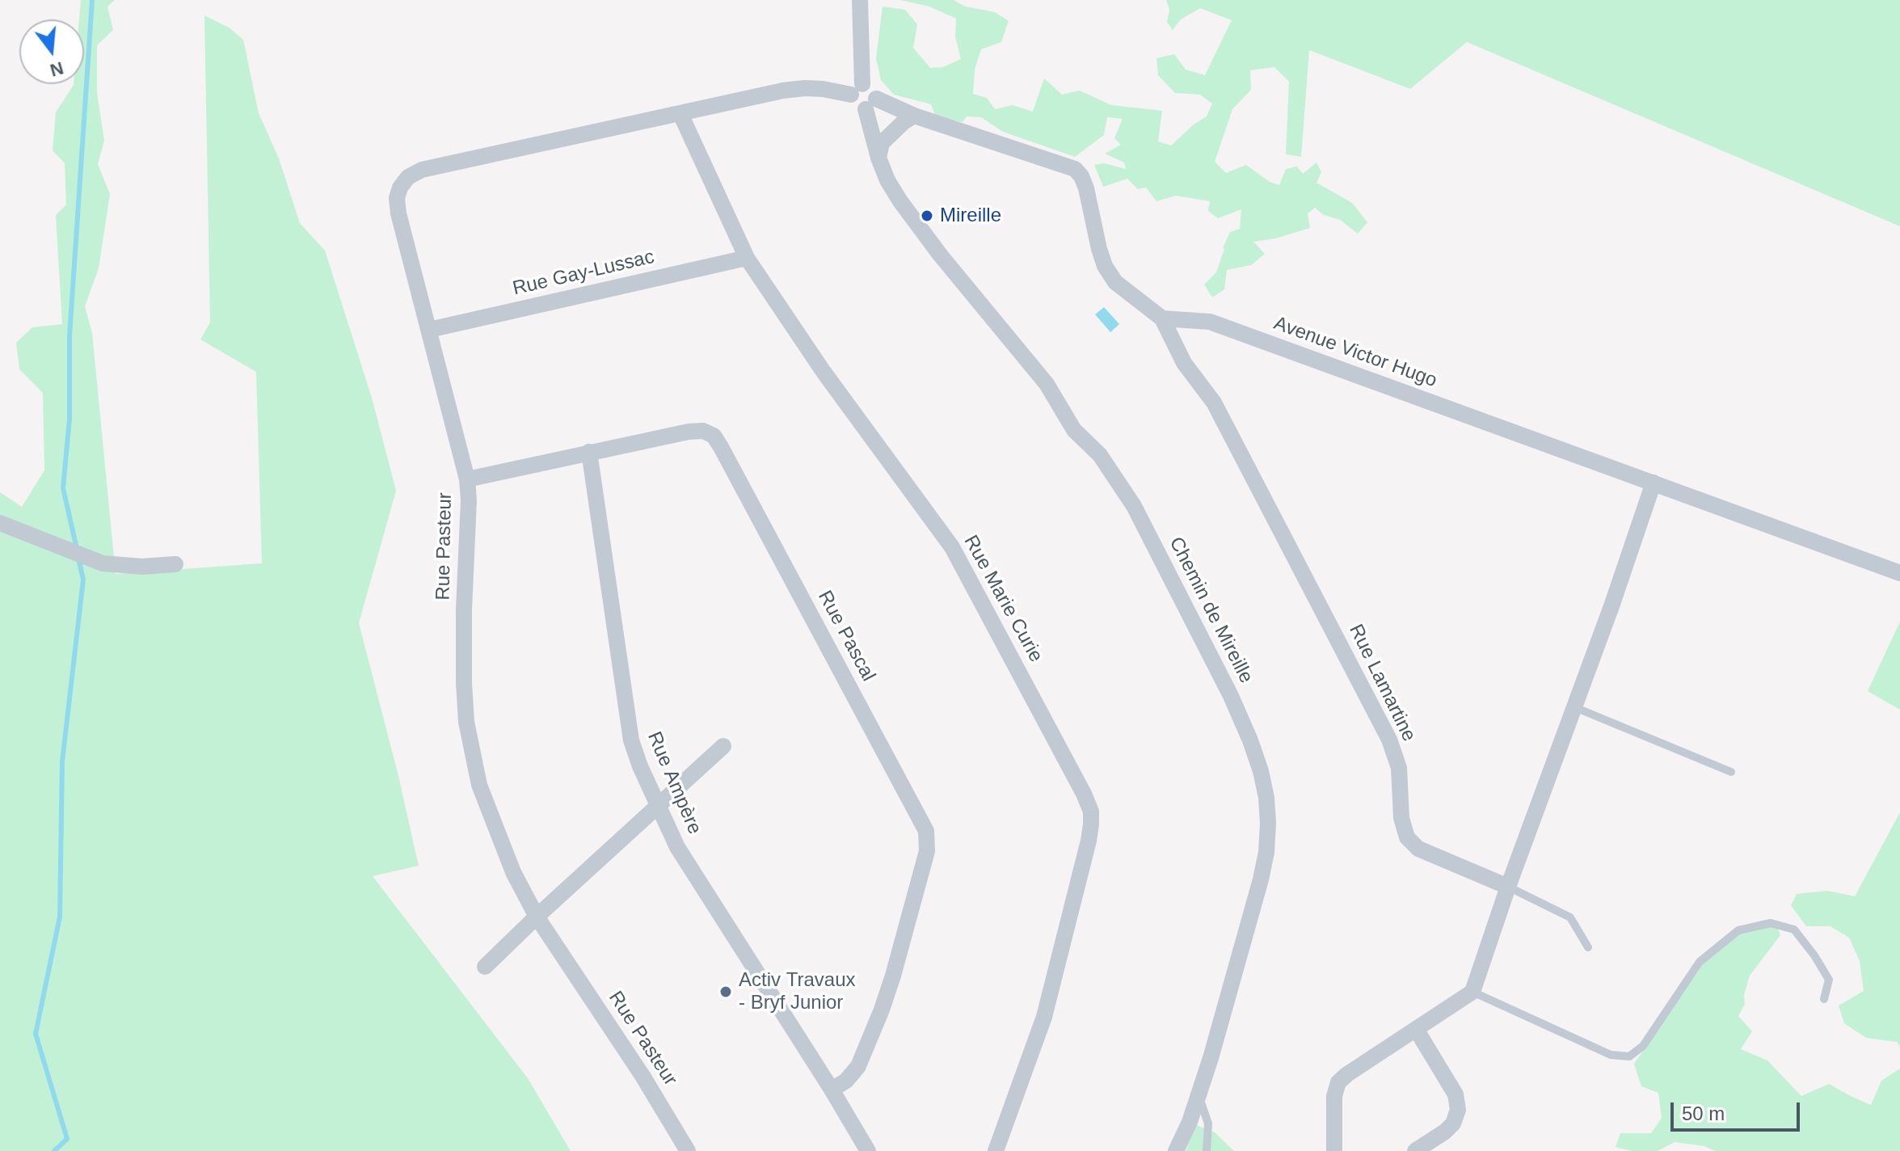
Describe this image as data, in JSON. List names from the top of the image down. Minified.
{"streets":{"street":["Rue Gay-Lussac","Avenue Victor Hugo","Rue Pasteur","Rue Marie Curie","Chemin de Mireille","Rue Pascal","Rue Lamartine","Rue Ampère"]},"crossings":[["Rue Gay-Lussac","Rue Pasteur"],["Rue Gay-Lussac","Rue Marie Curie"],["Avenue Victor Hugo","Rue Lamartine"],["Rue Pasteur","Rue Marie Curie"],["Rue Pasteur","Rue Pascal"],["Rue Pascal","Rue Ampère"]],"places":["Mireille","Activ Travaux - Bryf Junior"],"scale_bar":"50 m","north":"bottom"}
